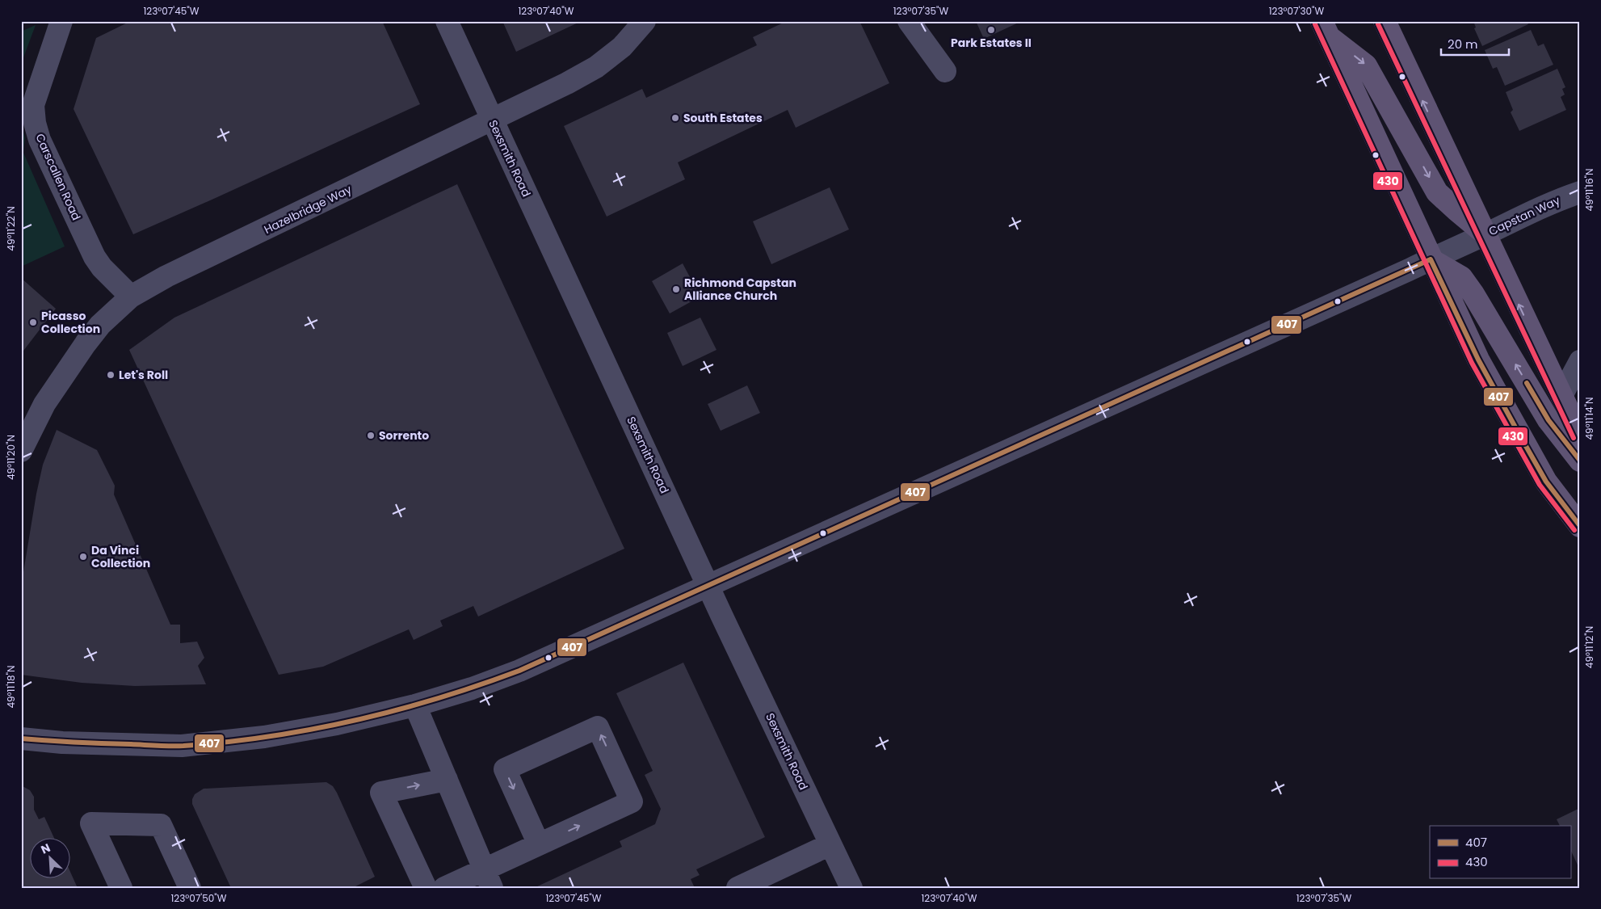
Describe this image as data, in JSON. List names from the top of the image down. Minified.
{"streets":{"street":["Sexsmith Road","Carscallen Road","Hazelbridge Way","Capstan Way"]},"crossings":[["Sexsmith Road","Hazelbridge Way"],["Sexsmith Road","Capstan Way"],["Carscallen Road","Hazelbridge Way"]],"places":["Park Estates II","South Estates","Richmond Capstan Alliance Church","Picasso Collection","Let's Roll","Sorrento","Da Vinci Collection"],"lines":["transit line 430","transit line 407"],"legend":["407","430"],"scale_bar":"20 m","north":"top left","coordinates":["123°07'45\"W","123°07'40\"W","123°07'35\"W","123°07'30\"W","49°11'16\"N","49°11'22\"N","49°11'14\"N","49°11'20\"N","49°11'12\"N","49°11'18\"N","123°07'50\"W"]}
